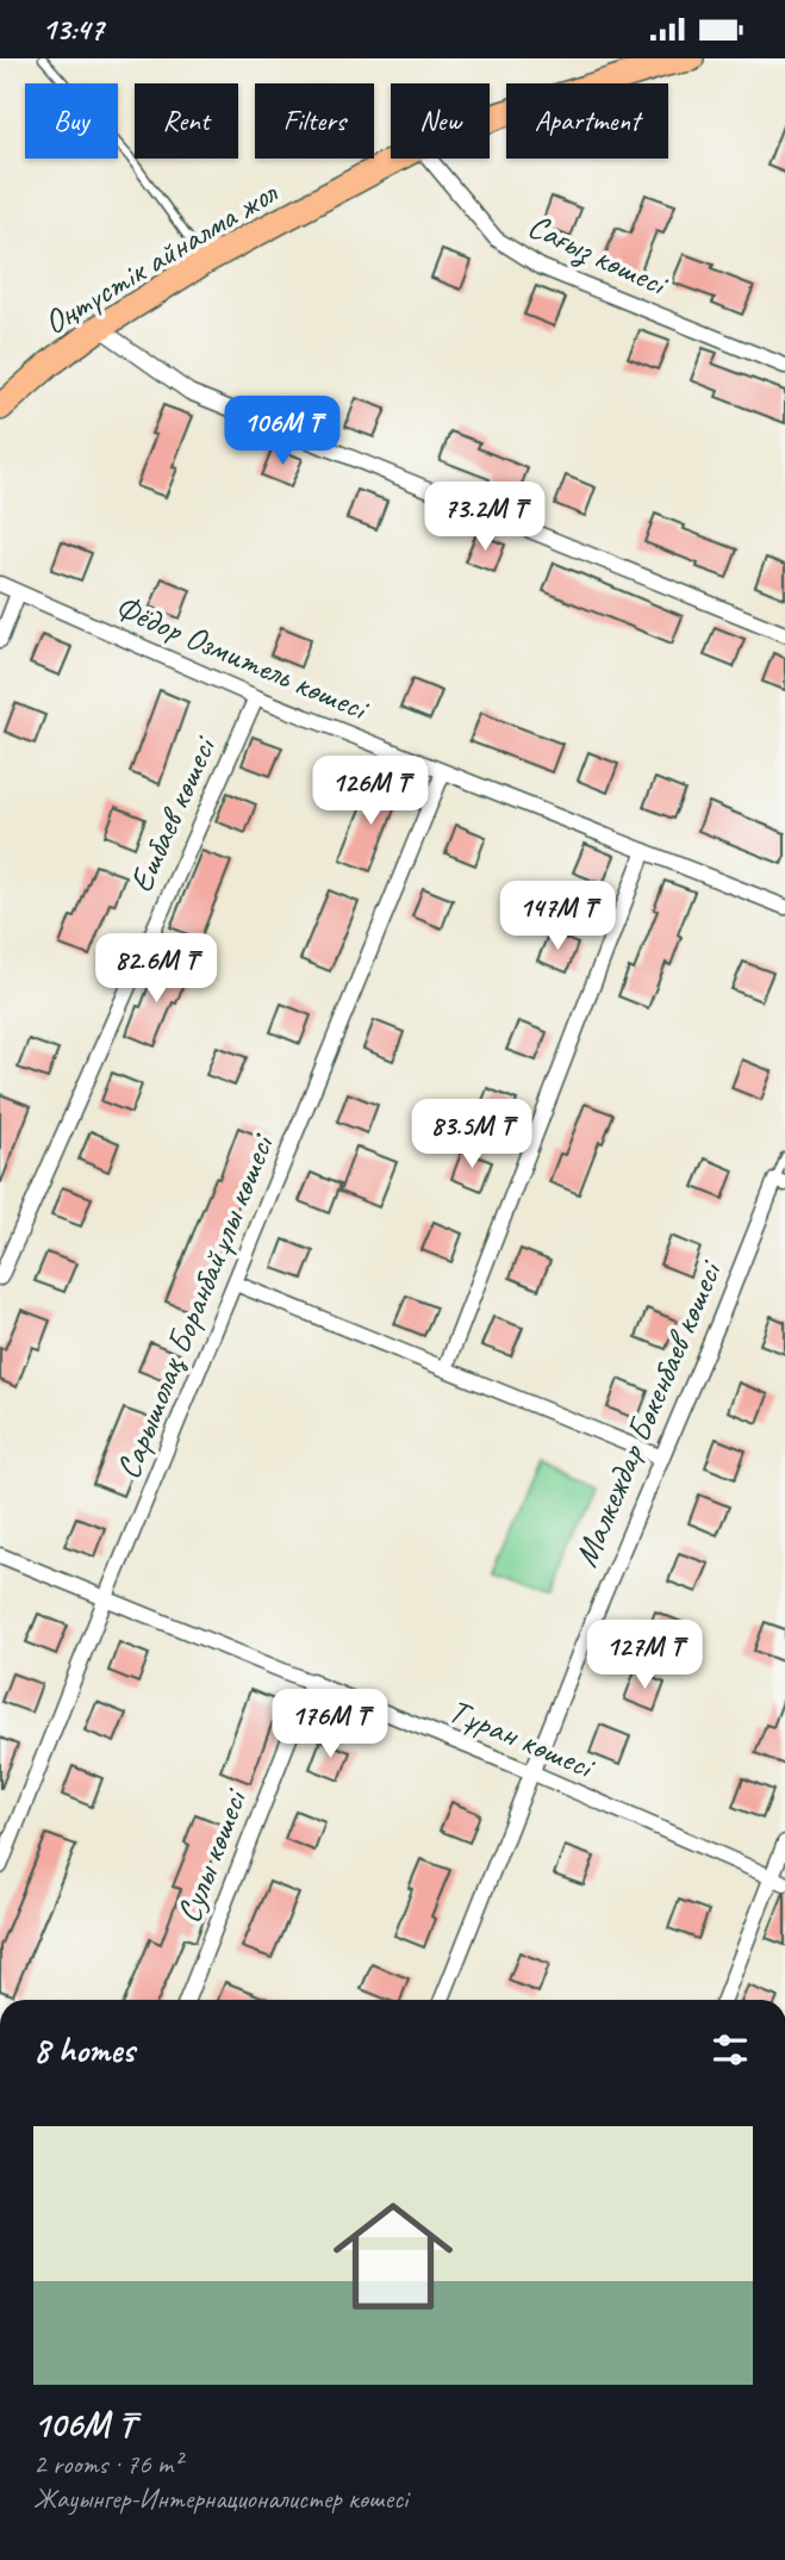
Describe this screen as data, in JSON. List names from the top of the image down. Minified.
{"streets":{"highway":["Оңтүстік айналма жол"],"street":["Сағыз көшесі","Фёдор Озмитель көшесі","Ешбаев көшесі","Сарышолақ Боранбайұлы көшесі","Малкеждар Бөкенбаев көшесі","Тұран көшесі","Сулы көшесі"]},"crossings":[["Фёдор Озмитель көшесі","Ешбаев көшесі"],["Фёдор Озмитель көшесі","Сарышолақ Боранбайұлы көшесі"],["Сарышолақ Боранбайұлы көшесі","Тұран көшесі"],["Малкеждар Бөкенбаев көшесі","Тұран көшесі"],["Тұран көшесі","Сулы көшесі"]],"page":{"status":"13:47","chip":["Buy","Rent","Filters","New","Apartment"],"price":["106M ₸","73.2M ₸","126M ₸","147M ₸","82.6M ₸","83.5M ₸","127M ₸","176M ₸"],"heading":"8 homes","list":[{"name":"106M ₸","note":"2 rooms · 76 m² · Жауынгер-Интернационалистер көшесі"}]}}
